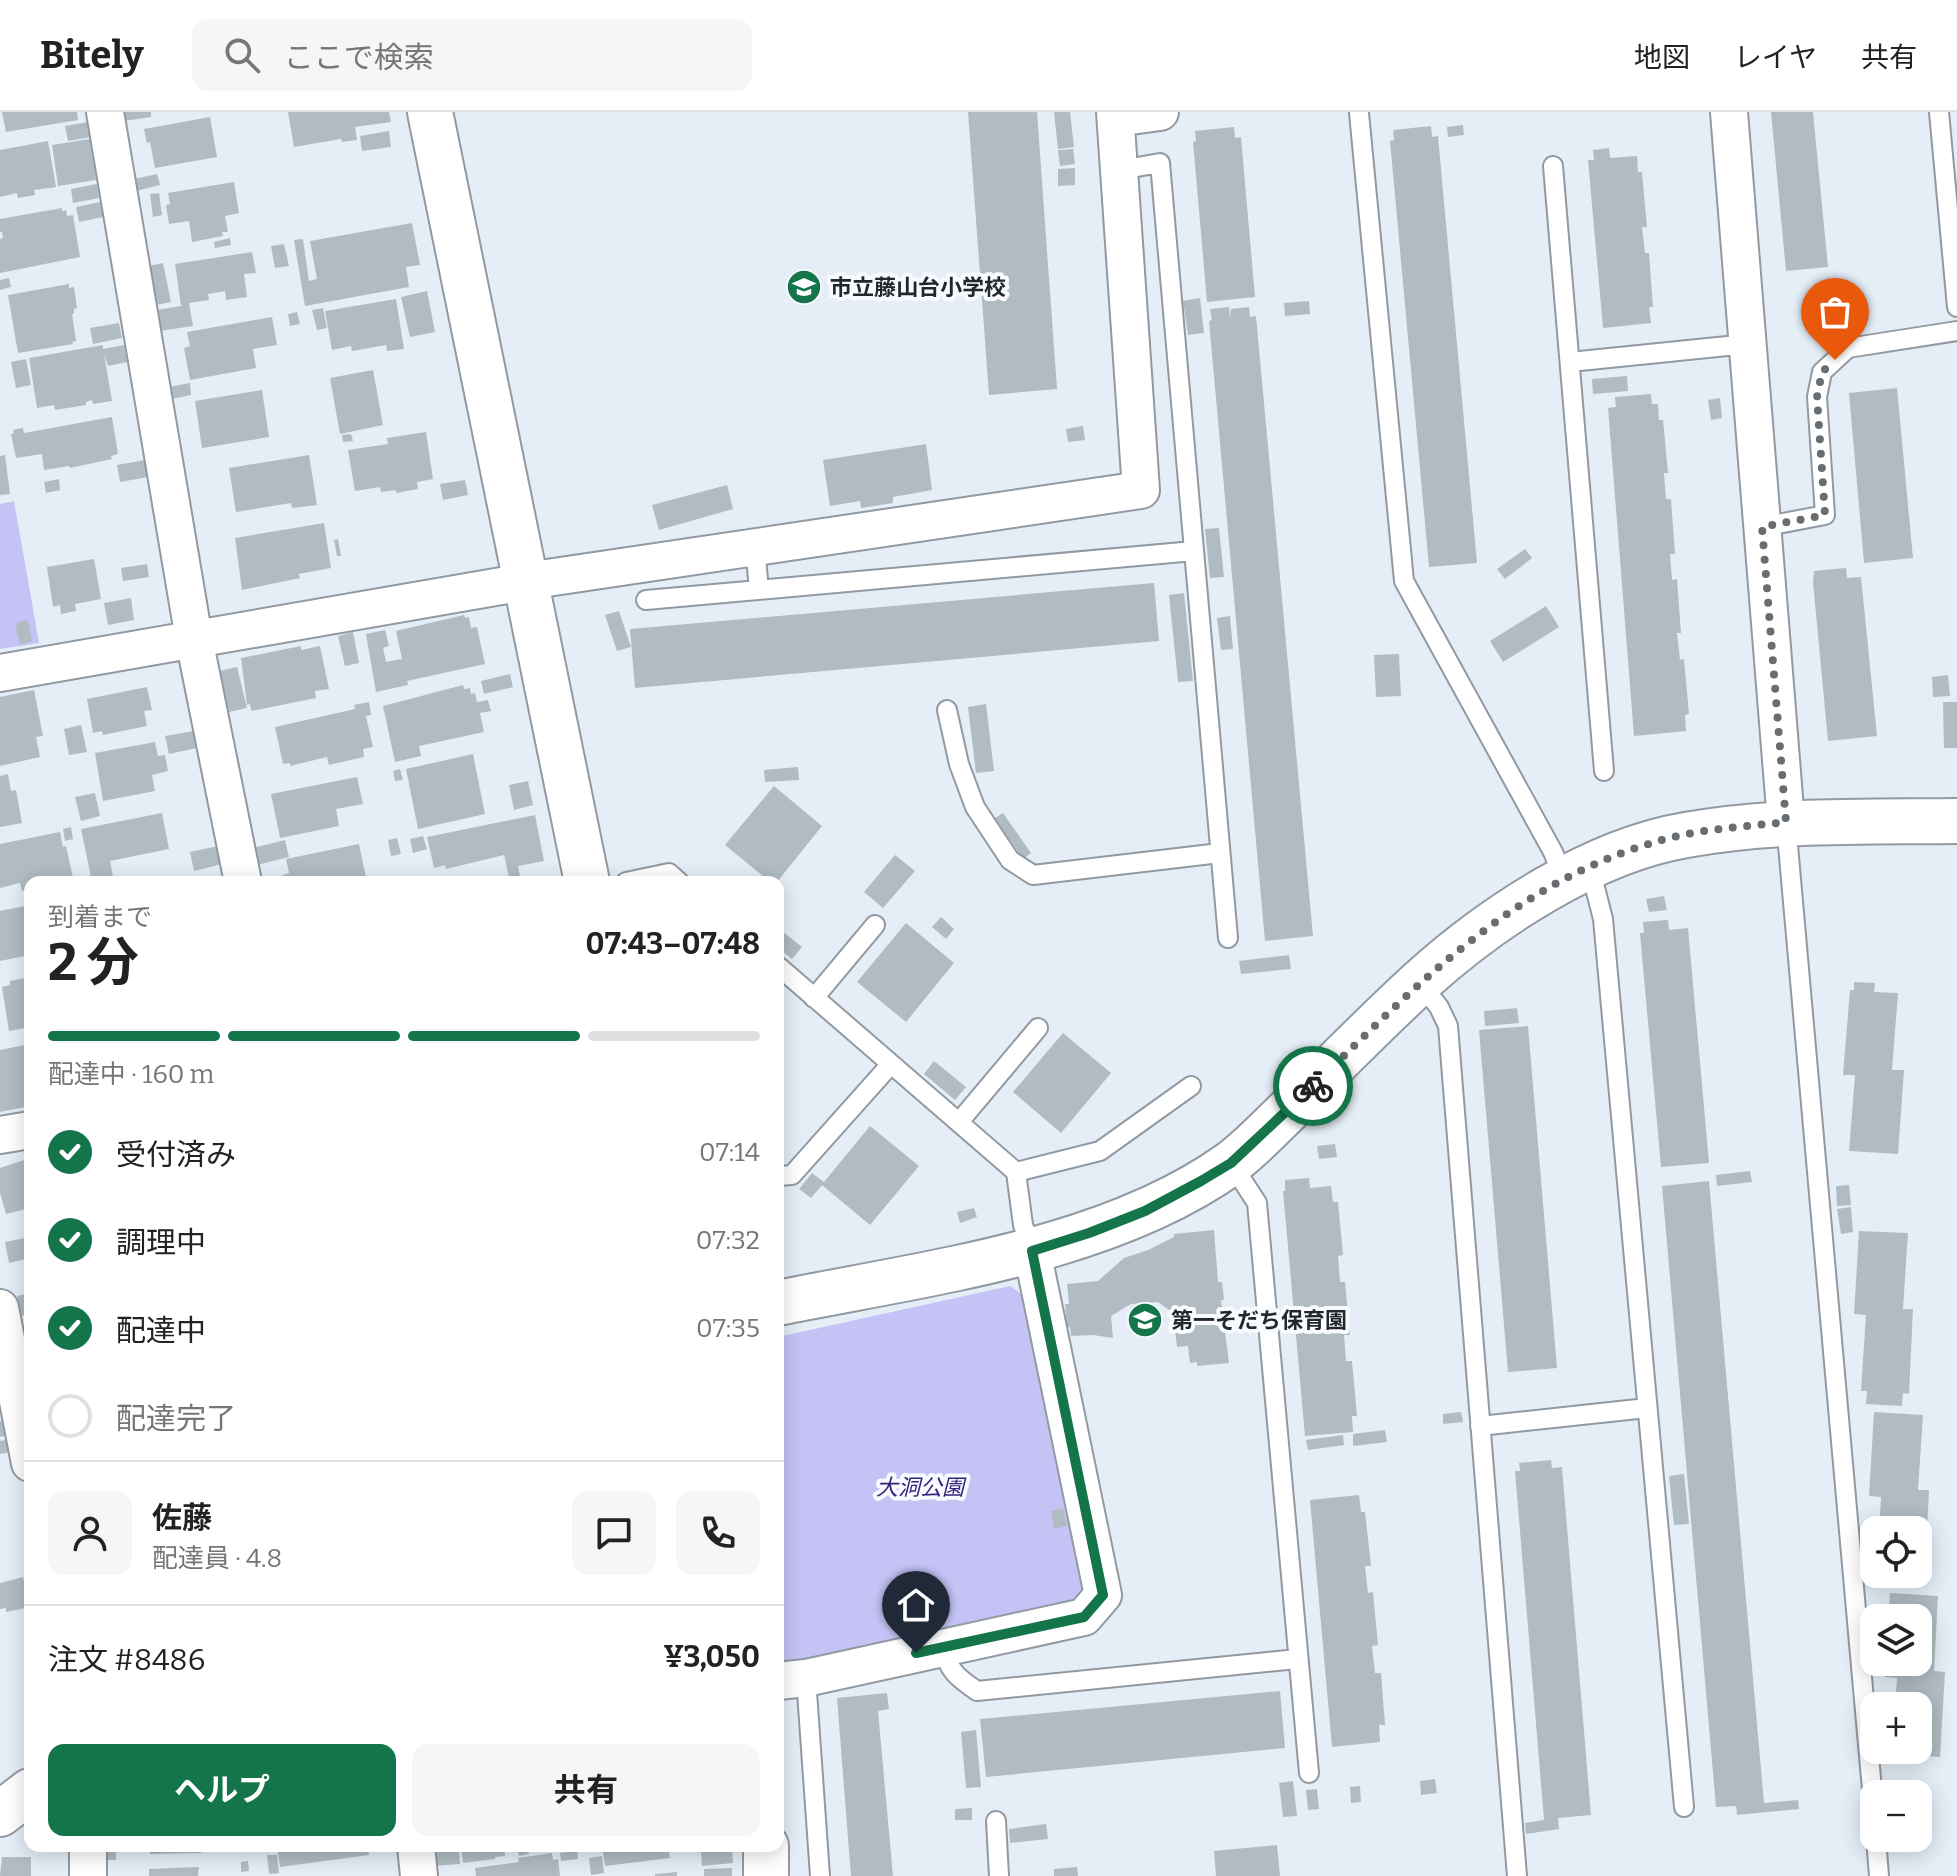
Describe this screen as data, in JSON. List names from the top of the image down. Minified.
{"parks":["大洞公園"],"places":{"school or university":["市立藤山台小学校","第一そだち保育園"]},"page":{"header":"Bitely","search":"ここで検索","nav":["地図","レイヤ","共有"],"heading":["2 分","到着まで","07:43–07:48"],"panel":["佐藤","配達員 · 4.8","注文 #8486","¥3,050"],"bar":"配達中 · 160 m","list":[["受付済み","07:14"],["調理中","07:32"],["配達中","07:35"],"配達完了"],"map_buttons":["+","−"],"buttons":["ヘルプ","共有"]}}
